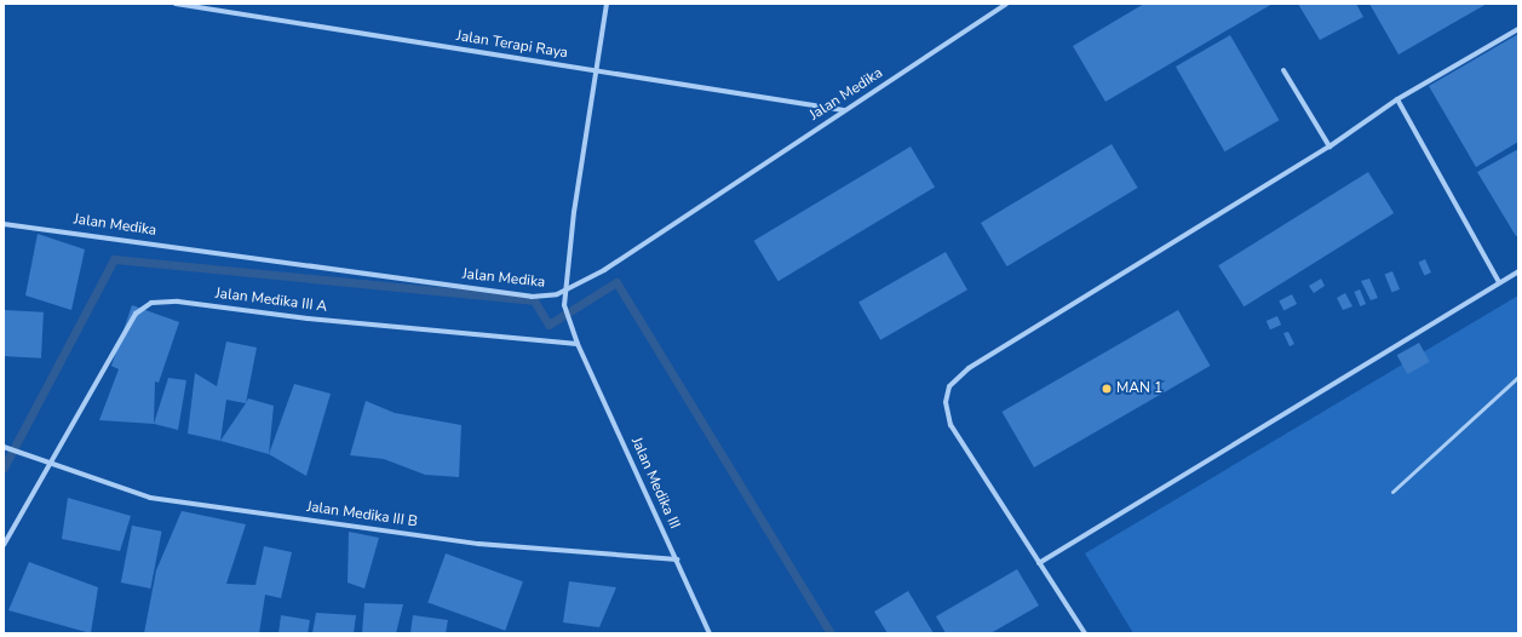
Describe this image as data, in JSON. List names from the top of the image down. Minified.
{"streets":{"street":["Jalan Terapi Raya","Jalan Medika","Jalan Medika III A","Jalan Medika III","Jalan Medika III B"]},"crossings":[["Jalan Terapi Raya","Jalan Medika"],["Jalan Terapi Raya","Jalan Medika III"],["Jalan Medika","Jalan Medika III"],["Jalan Medika III A","Jalan Medika III"],["Jalan Medika III A","Jalan Medika III B"],["Jalan Medika III","Jalan Medika III B"]],"places":["MAN 1"]}
